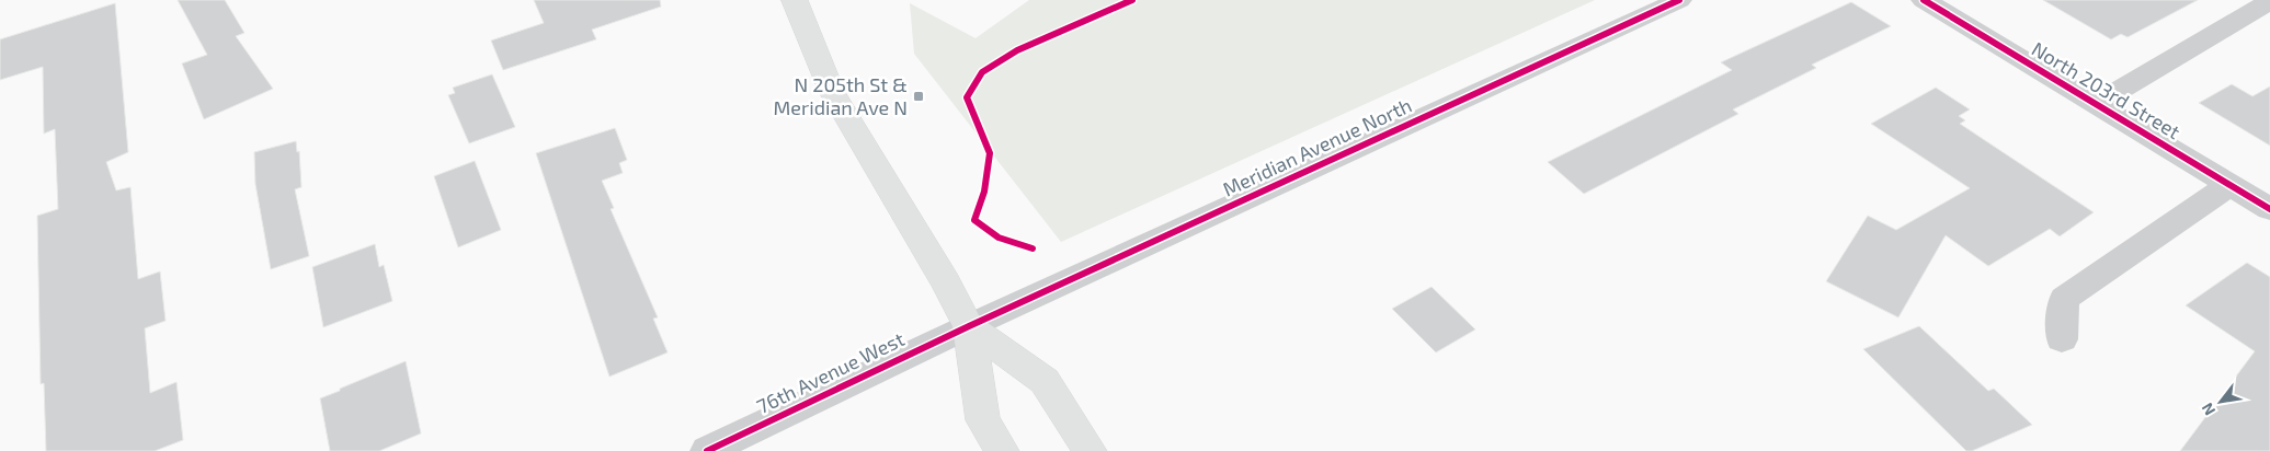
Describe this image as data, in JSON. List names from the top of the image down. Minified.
{"streets":{"street":["North 203rd Street","Meridian Avenue North","76th Avenue West"]},"crossings":[["Meridian Avenue North","76th Avenue West"]],"places":{"transit":["N 205th St & Meridian Ave N"]},"north":"bottom left"}
